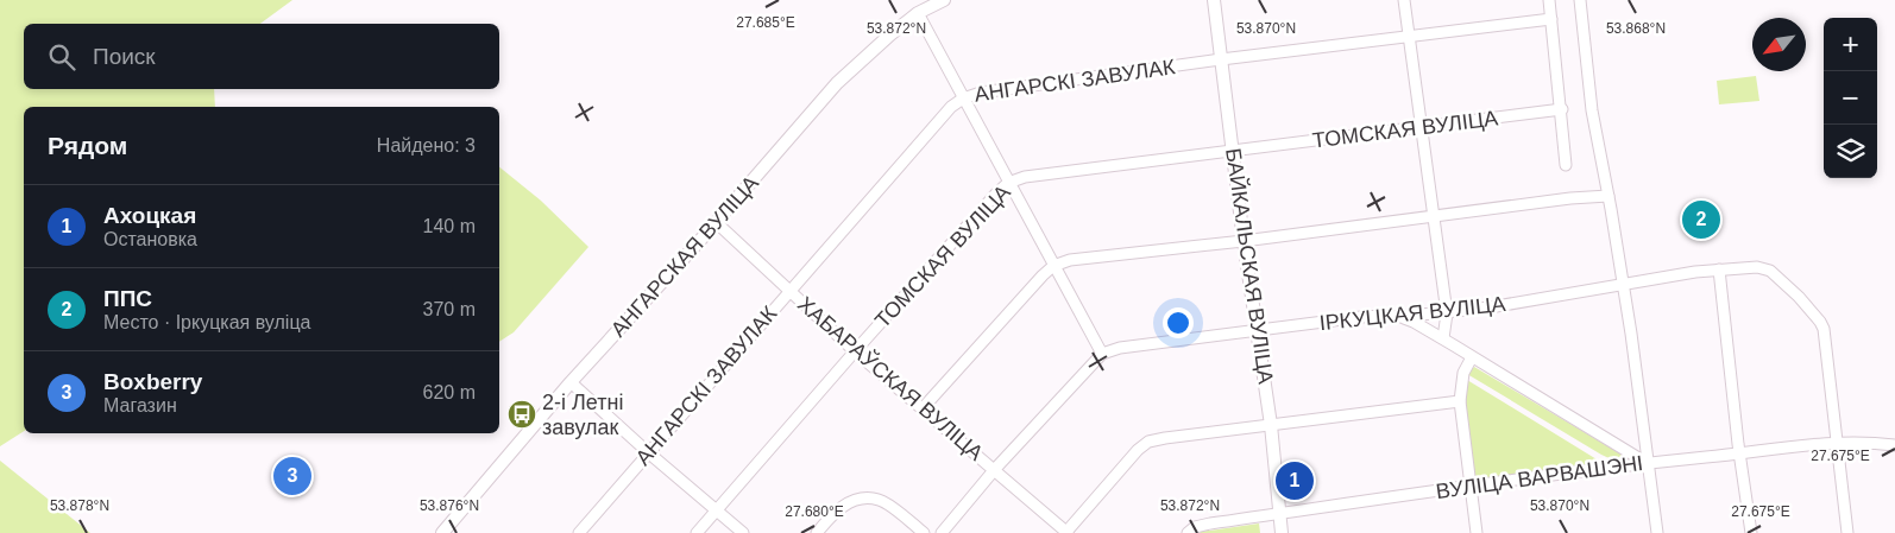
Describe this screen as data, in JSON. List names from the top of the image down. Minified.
{"streets":{"main road":["АНГАРСКАЯ ВУЛІЦА","БАЙКАЛЬСКАЯ ВУЛІЦА"],"street":["АНГАРСКІ ЗАВУЛАК","ТОМСКАЯ ВУЛІЦА","ІРКУЦКАЯ ВУЛІЦА","ХАБАРАЎСКАЯ ВУЛІЦА","ВУЛІЦА ВАРВАШЭНІ"]},"crossings":[["АНГАРСКІ ЗАВУЛАК","БАЙКАЛЬСКАЯ ВУЛІЦА"],["АНГАРСКІ ЗАВУЛАК","ХАБАРАЎСКАЯ ВУЛІЦА"],["ТОМСКАЯ ВУЛІЦА","БАЙКАЛЬСКАЯ ВУЛІЦА"],["ТОМСКАЯ ВУЛІЦА","ХАБАРАЎСКАЯ ВУЛІЦА"],["АНГАРСКАЯ ВУЛІЦА","ХАБАРАЎСКАЯ ВУЛІЦА"],["БАЙКАЛЬСКАЯ ВУЛІЦА","ІРКУЦКАЯ ВУЛІЦА"],["БАЙКАЛЬСКАЯ ВУЛІЦА","ВУЛІЦА ВАРВАШЭНІ"],["ІРКУЦКАЯ ВУЛІЦА","ВУЛІЦА ВАРВАШЭНІ"]],"places":{"bus stop":["2-і Летні завулак"]},"north":"bottom left","page":{"map_buttons":["+","−"],"search":"Поиск","heading":["Рядом","Найдено: 3"],"list":[{"mark":"1","name":"Ахоцкая","note":"Остановка","value":"140 m"},{"mark":"2","name":"ППС","note":"Место · Іркуцкая вуліца","value":"370 m"},{"mark":"3","name":"Boxberry","note":"Магазин","value":"620 m"}],"pins":["2","3","1"]},"coordinates":["27.685°E","53.872°N","53.870°N","53.868°N","27.675°E","53.878°N","53.876°N","27.680°E"]}
